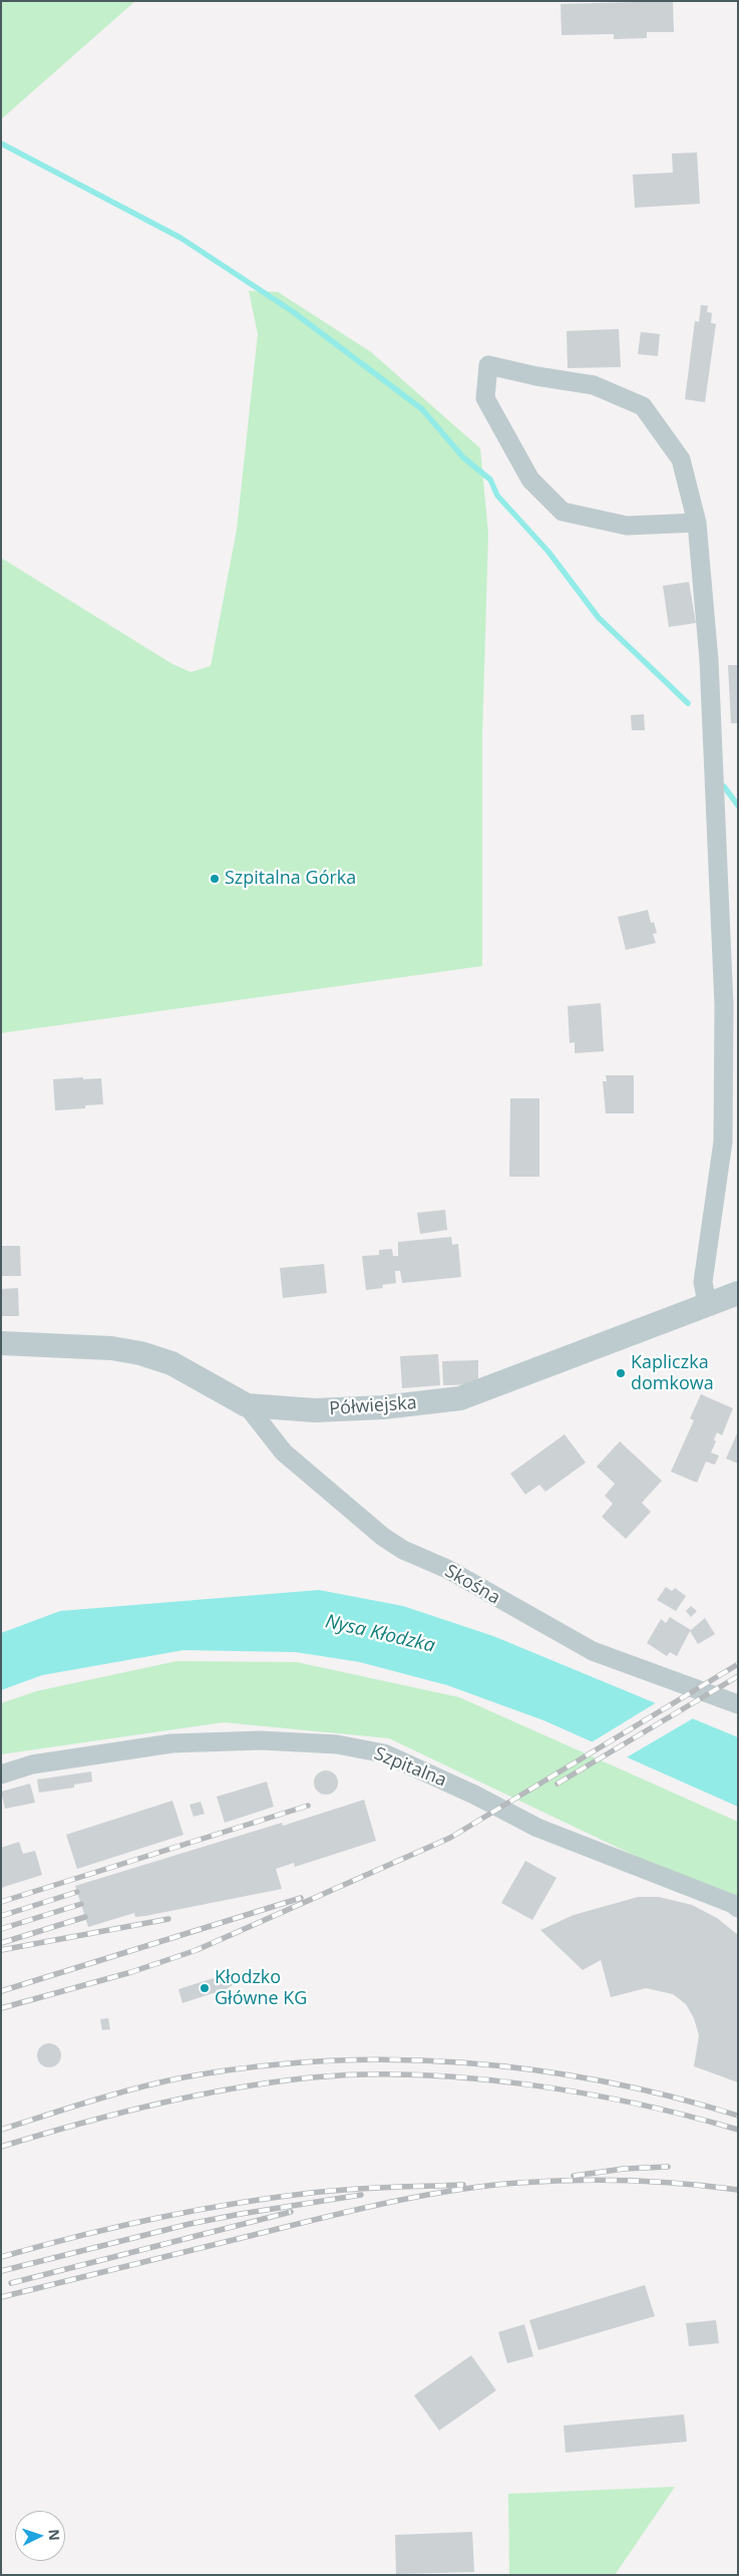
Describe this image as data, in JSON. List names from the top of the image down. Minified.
{"streets":{"street":["Półwiejska","Skośna","Szpitalna"]},"crossings":[["Półwiejska","Skośna"]],"water":["Nysa Kłodzka"],"places":["Szpitalna Górka","Kapliczka domkowa","Kłodzko Główne KG"],"north":"right"}
